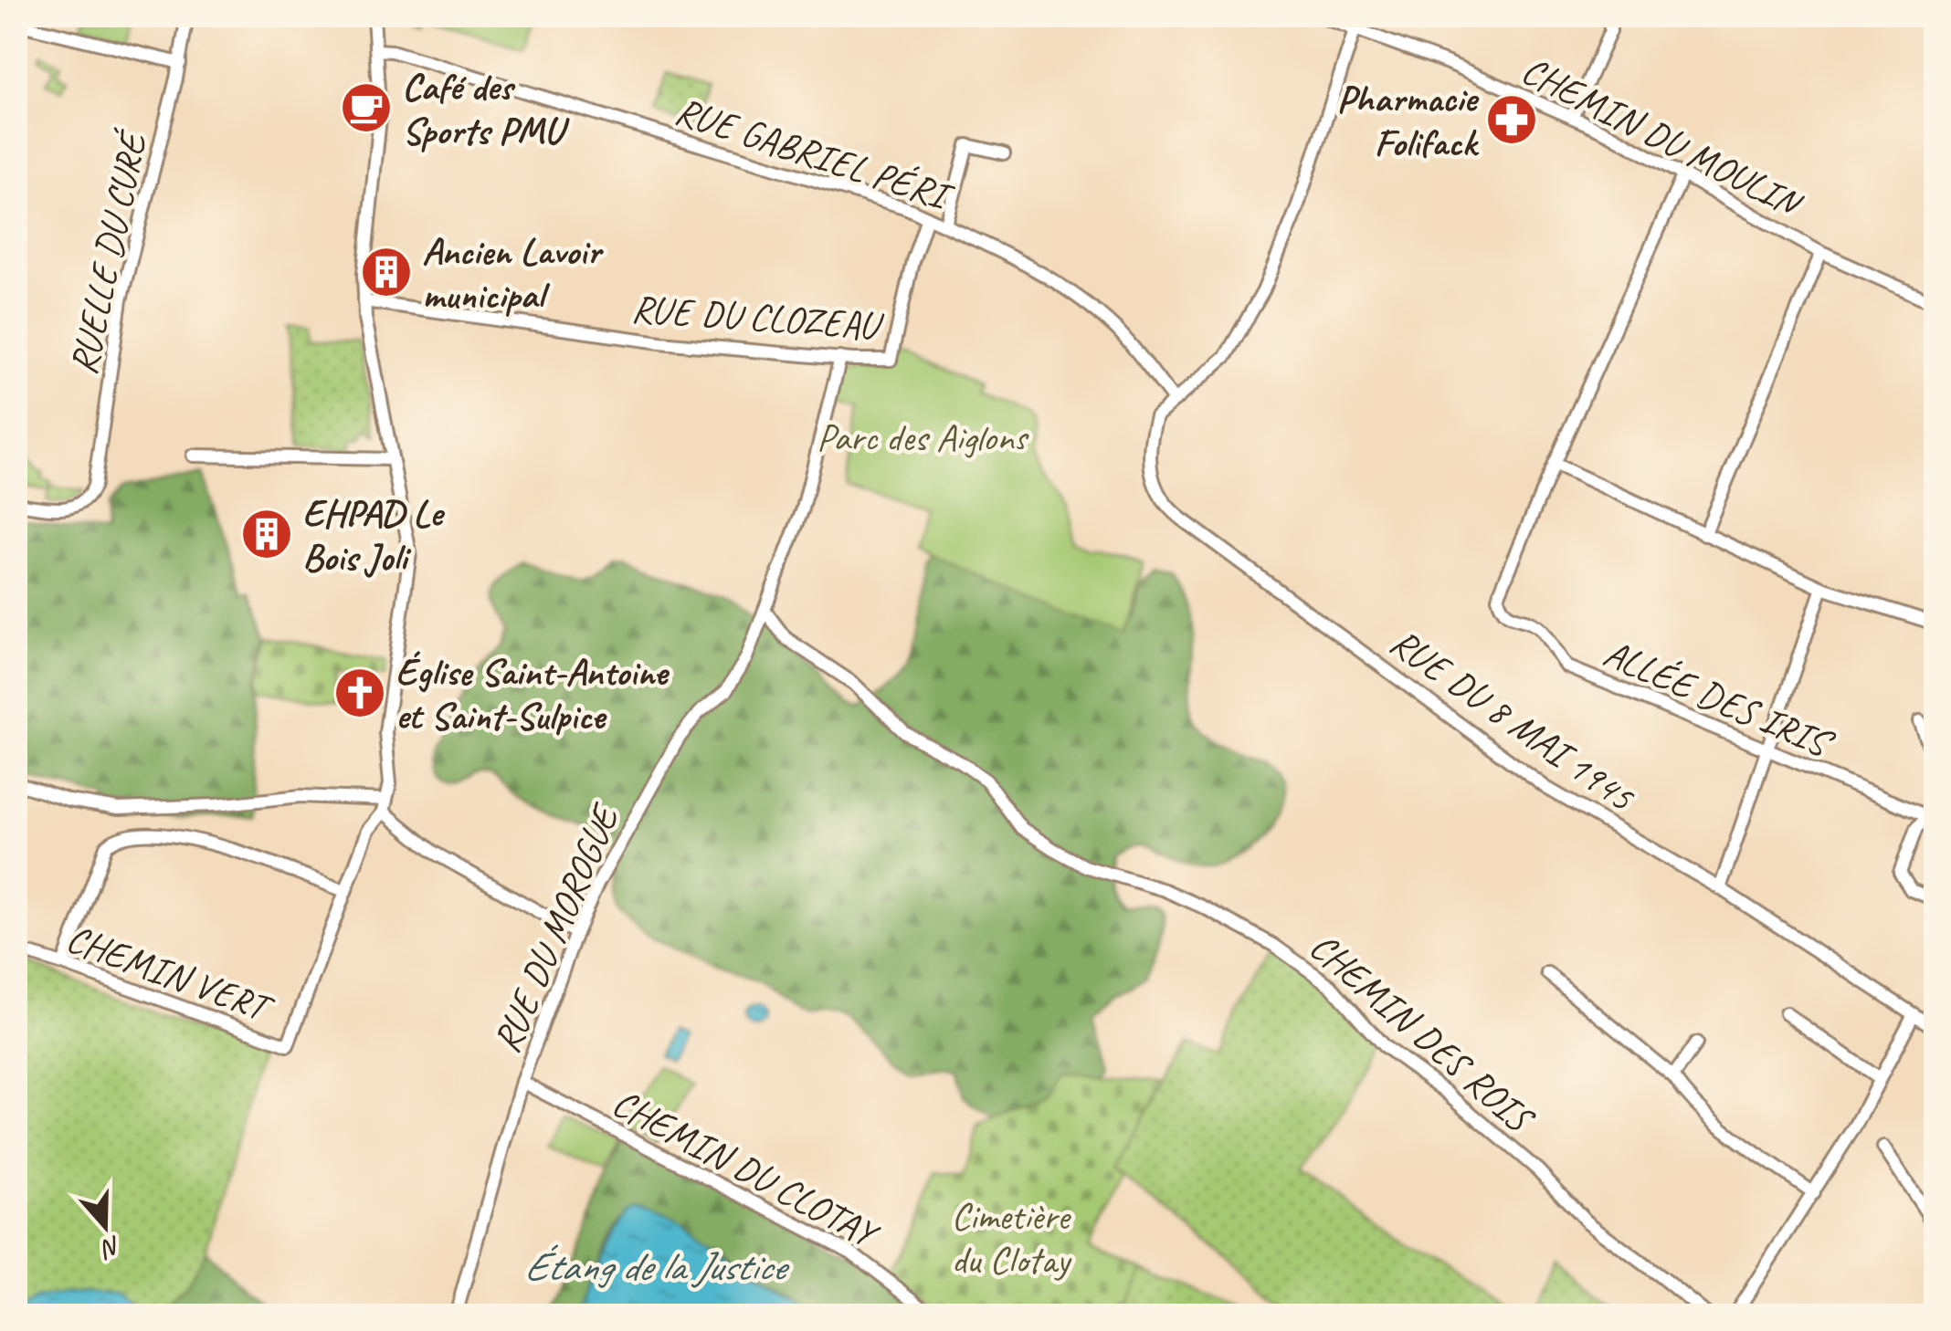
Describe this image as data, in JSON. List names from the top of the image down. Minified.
{"streets":{"street":["CHEMIN DU MOULIN","RUE GABRIEL PÉRI","RUELLE DU CURÉ","RUE DU CLOZEAU","ALLÉE DES IRIS","RUE DU 8 MAI 1945","RUE DU MOROGUE","CHEMIN VERT","CHEMIN DES ROIS","CHEMIN DU CLOTAY"]},"crossings":[["CHEMIN DU MOULIN","RUE DU 8 MAI 1945"],["RUE GABRIEL PÉRI","RUE DU CLOZEAU"],["RUE GABRIEL PÉRI","RUE DU 8 MAI 1945"],["RUE DU CLOZEAU","RUE DU MOROGUE"],["RUE DU MOROGUE","CHEMIN DES ROIS"],["RUE DU MOROGUE","CHEMIN DU CLOTAY"]],"water":["Étang de la Justice"],"parks":["Parc des Aiglons","Cimetière du Clotay"],"places":{"cafe":["Café des Sports PMU"],"pharmacy":["Pharmacie Folifack"],"building":["Ancien Lavoir municipal","EHPAD Le Bois Joli"],"church":["Église Saint-Antoine et Saint-Sulpice"]},"north":"bottom"}
